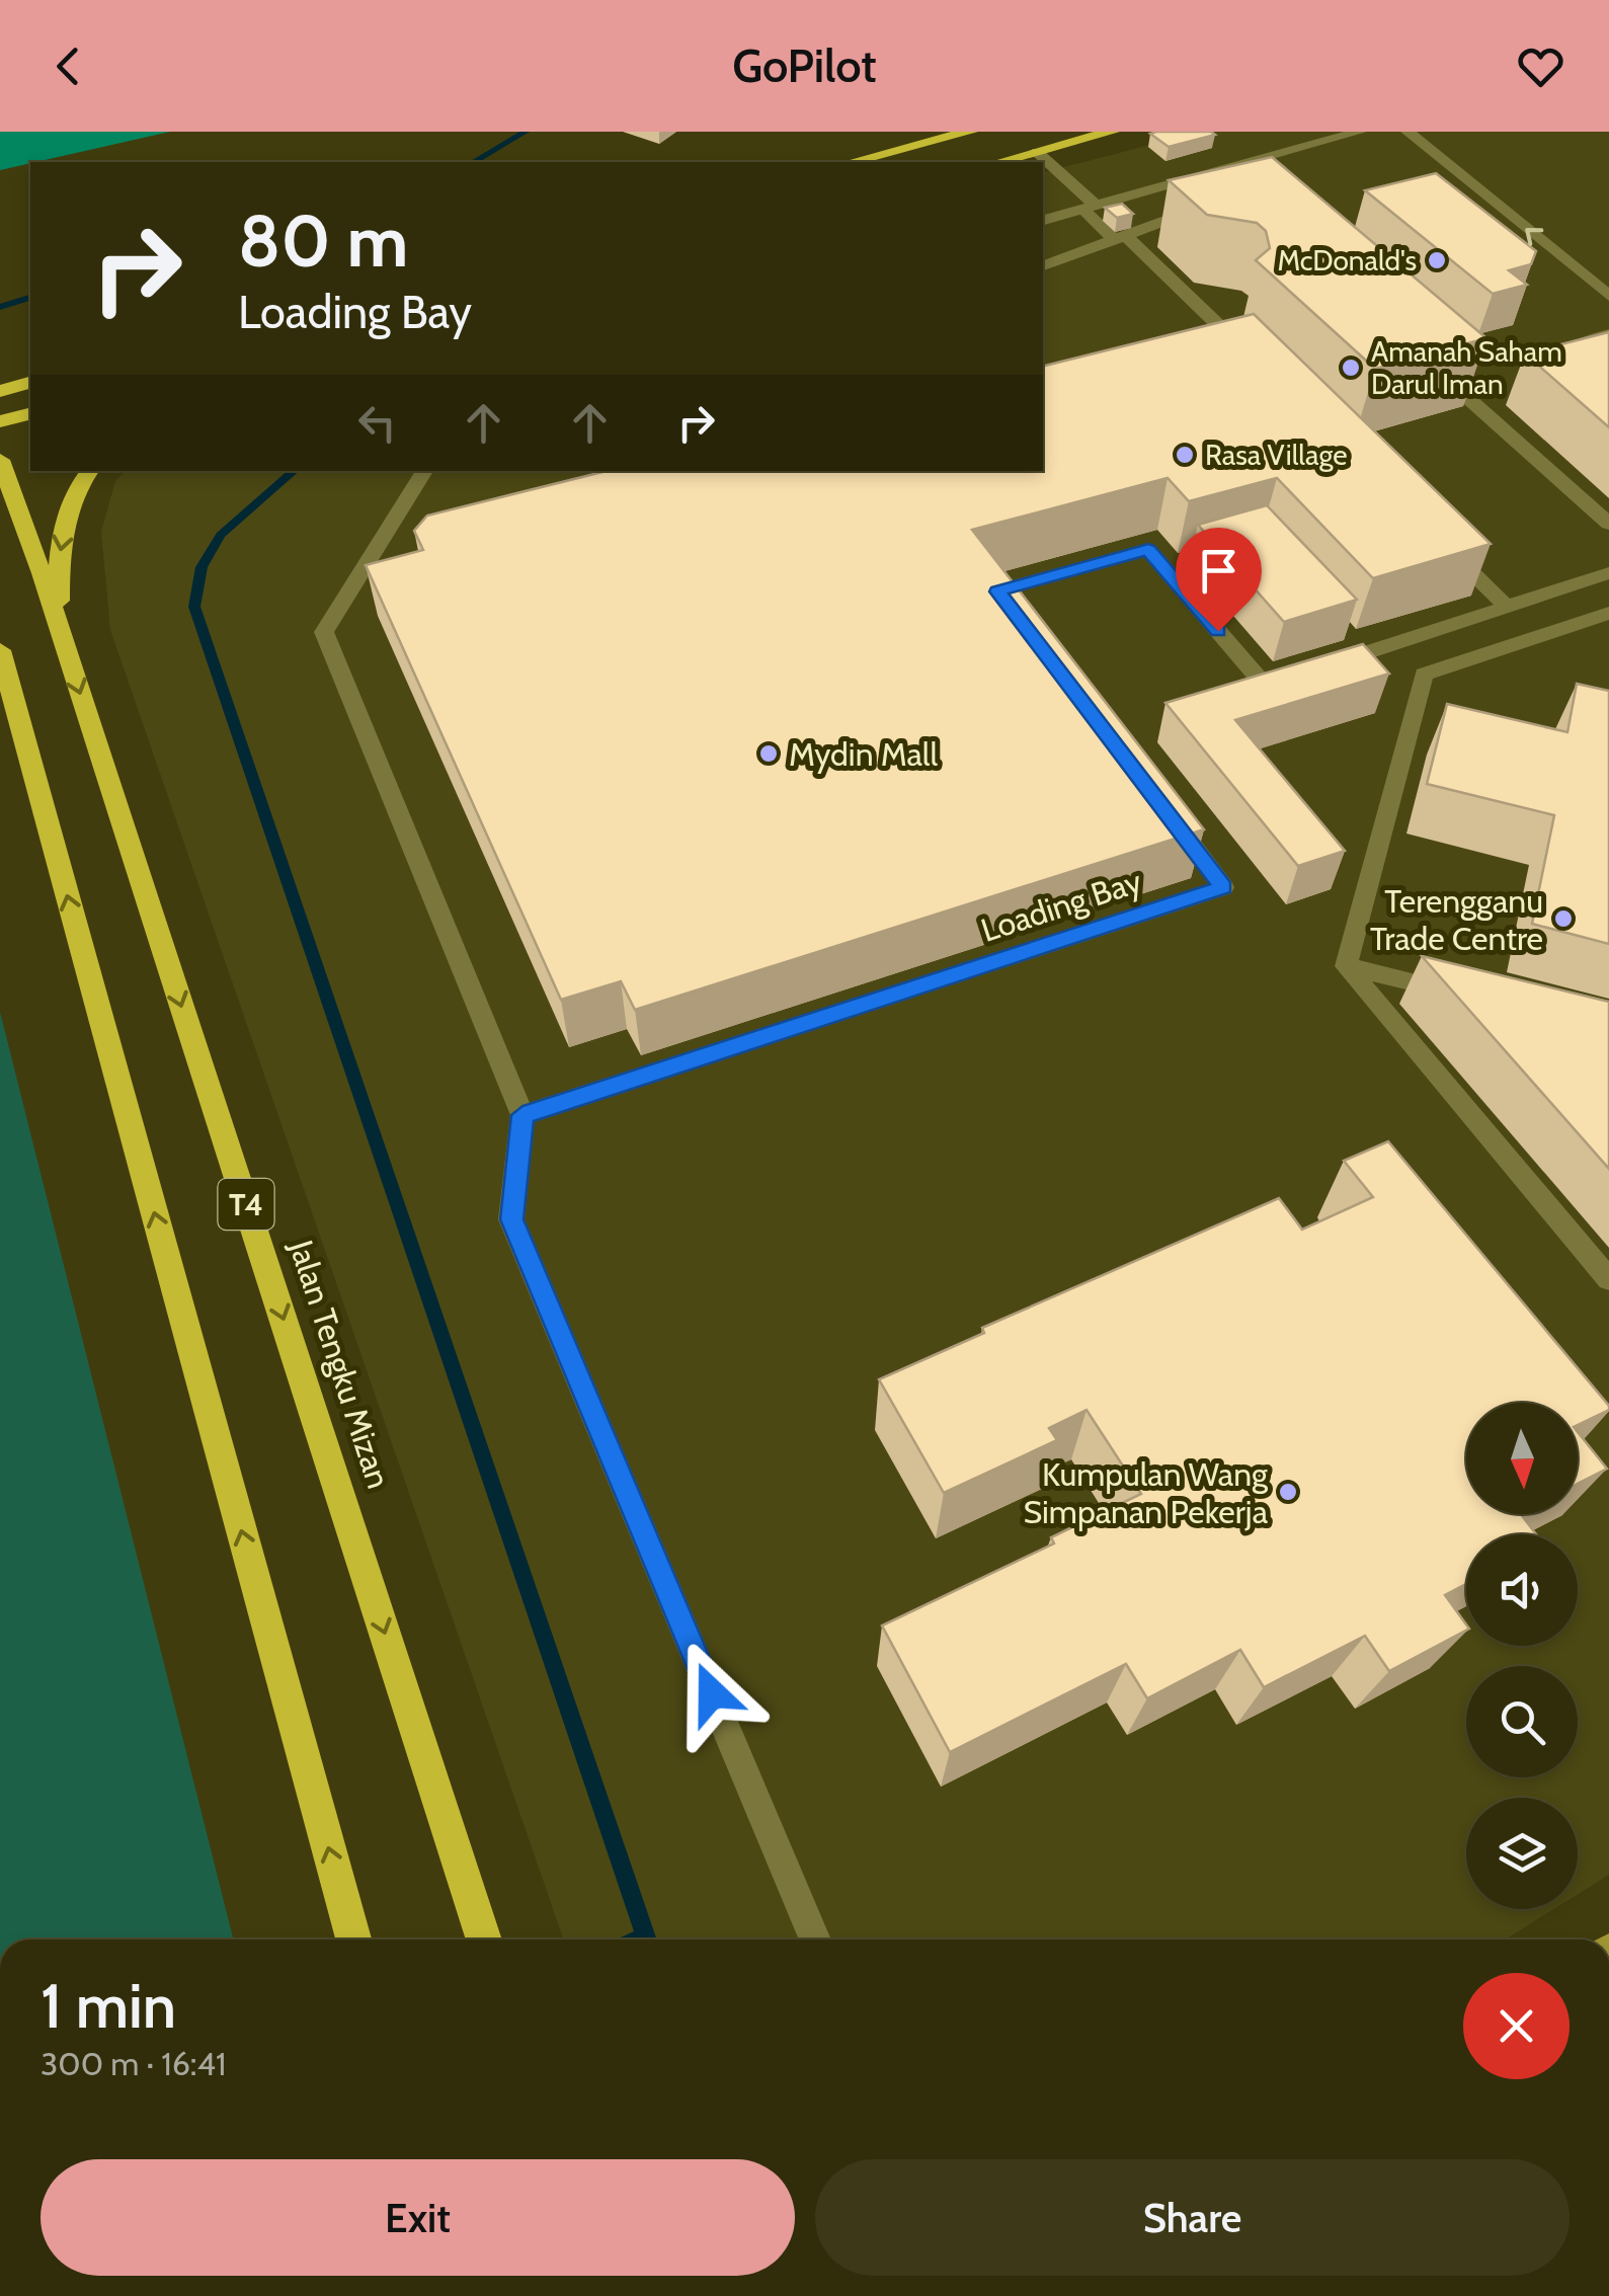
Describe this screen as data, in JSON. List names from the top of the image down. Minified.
{"streets":{"highway":["T4","Jalan Tengku Mizan"],"street":["Loading Bay"]},"places":["McDonald's","Amanah Saham Darul Iman","Rasa Village","Mydin Mall","Terengganu Trade Centre","Kumpulan Wang Simpanan Pekerja"],"north":"bottom","page":{"header":"GoPilot","turn":["80 m","Loading Bay"],"heading":["1 min","300 m · 16:41"],"buttons":["Exit","Share"]}}
